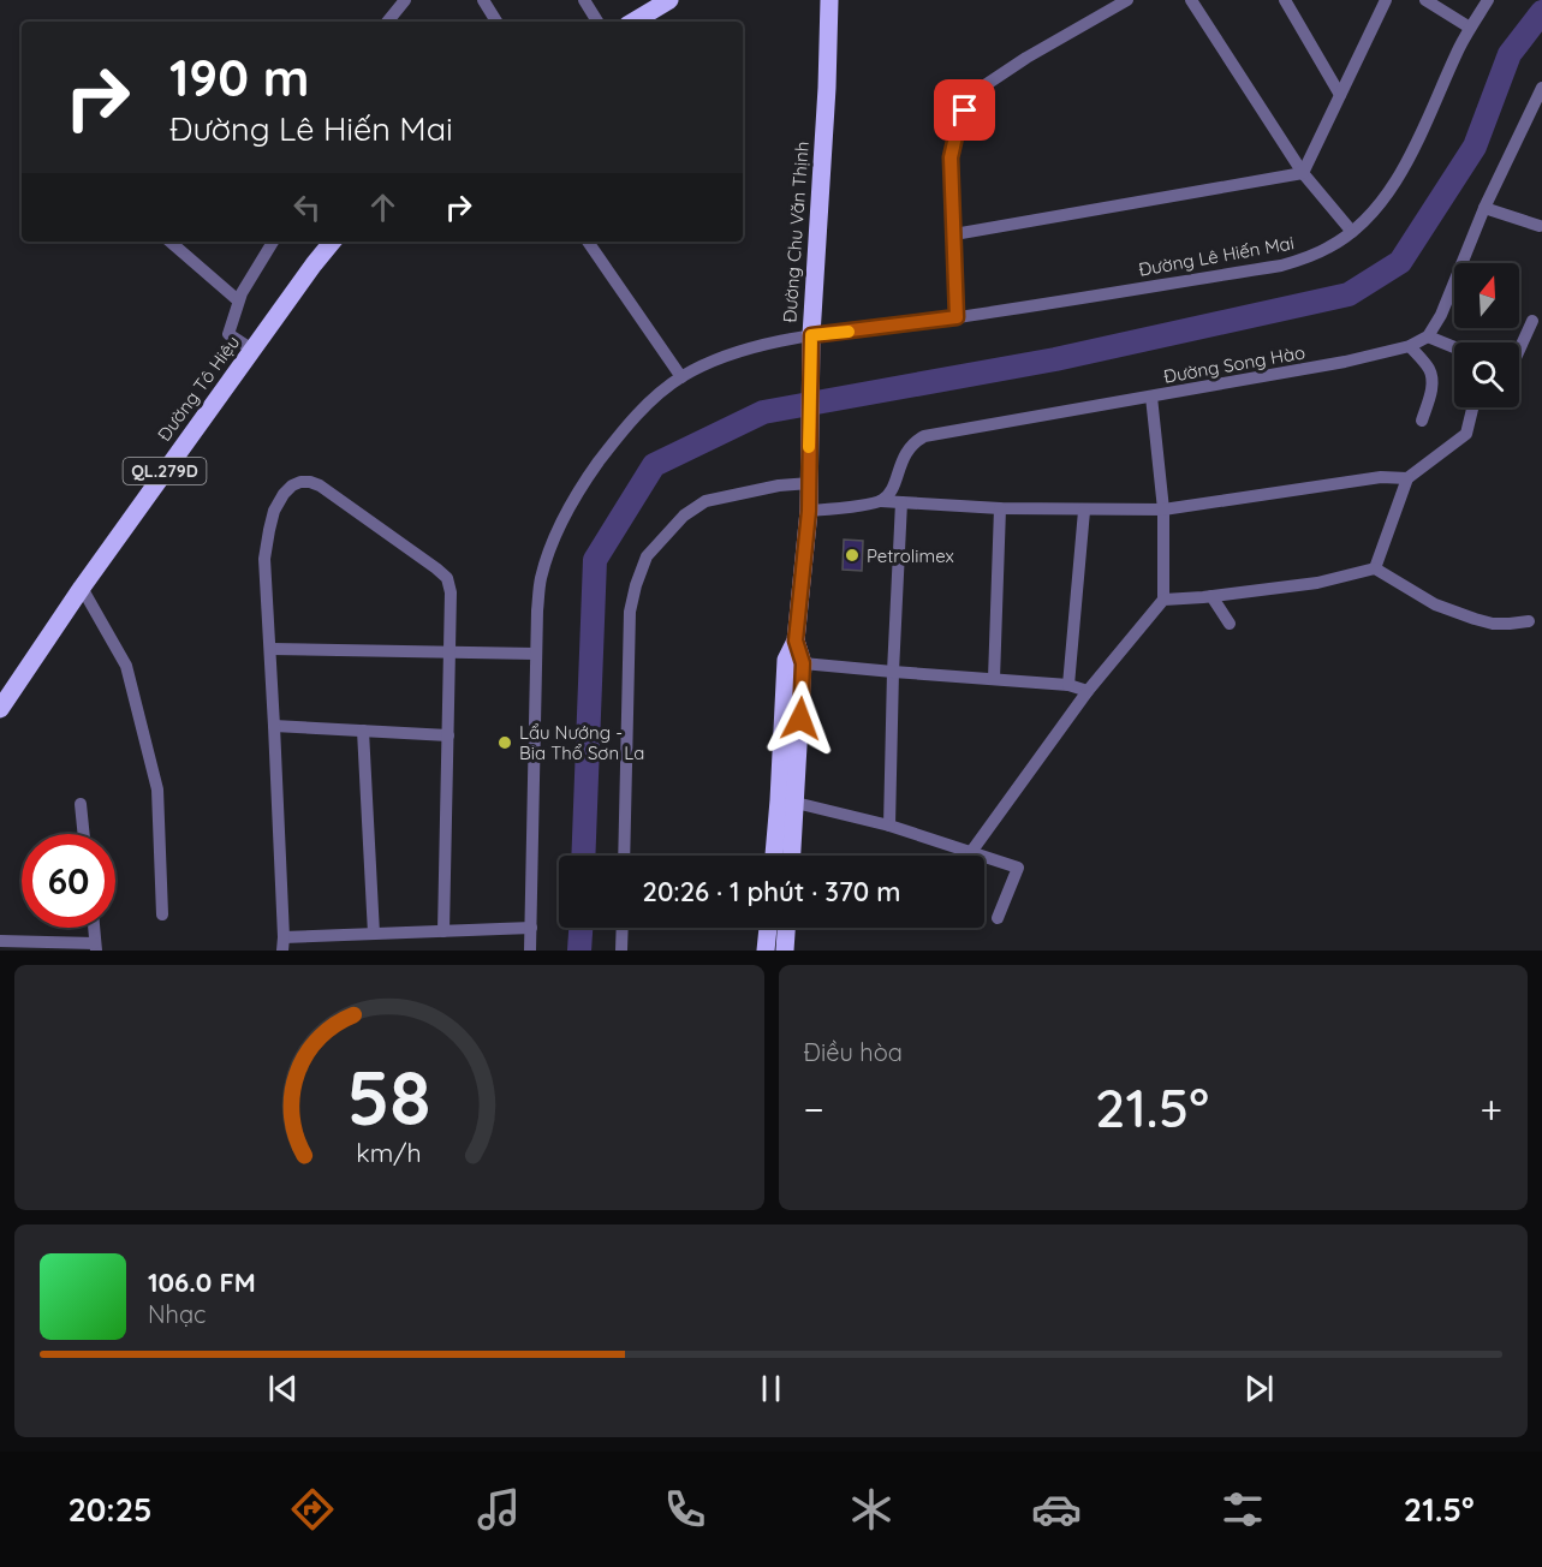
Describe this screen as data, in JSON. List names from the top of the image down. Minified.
{"streets":{"main road":["Đường Chu Văn Thịnh","Đường Tô Hiệu","QL.279D"],"street":["Đường Lê Hiến Mai","Đường Song Hào"]},"crossings":[["Đường Chu Văn Thịnh","Đường Lê Hiến Mai"]],"places":["Petrolimex","Lẩu Nướng - Bia Thổ Sơn La"],"north":"top","page":{"turn":["190 m","Đường Lê Hiến Mai"],"limit":"60","trip":"20:26 · 1 phút · 370 m","tile":"Điều hòa","heat":["−","21.5°","+"],"song":["106.0 FM","Nhạc"],"tabs":["20:25","21.5°"],"gauge":["58","km/h"]}}
